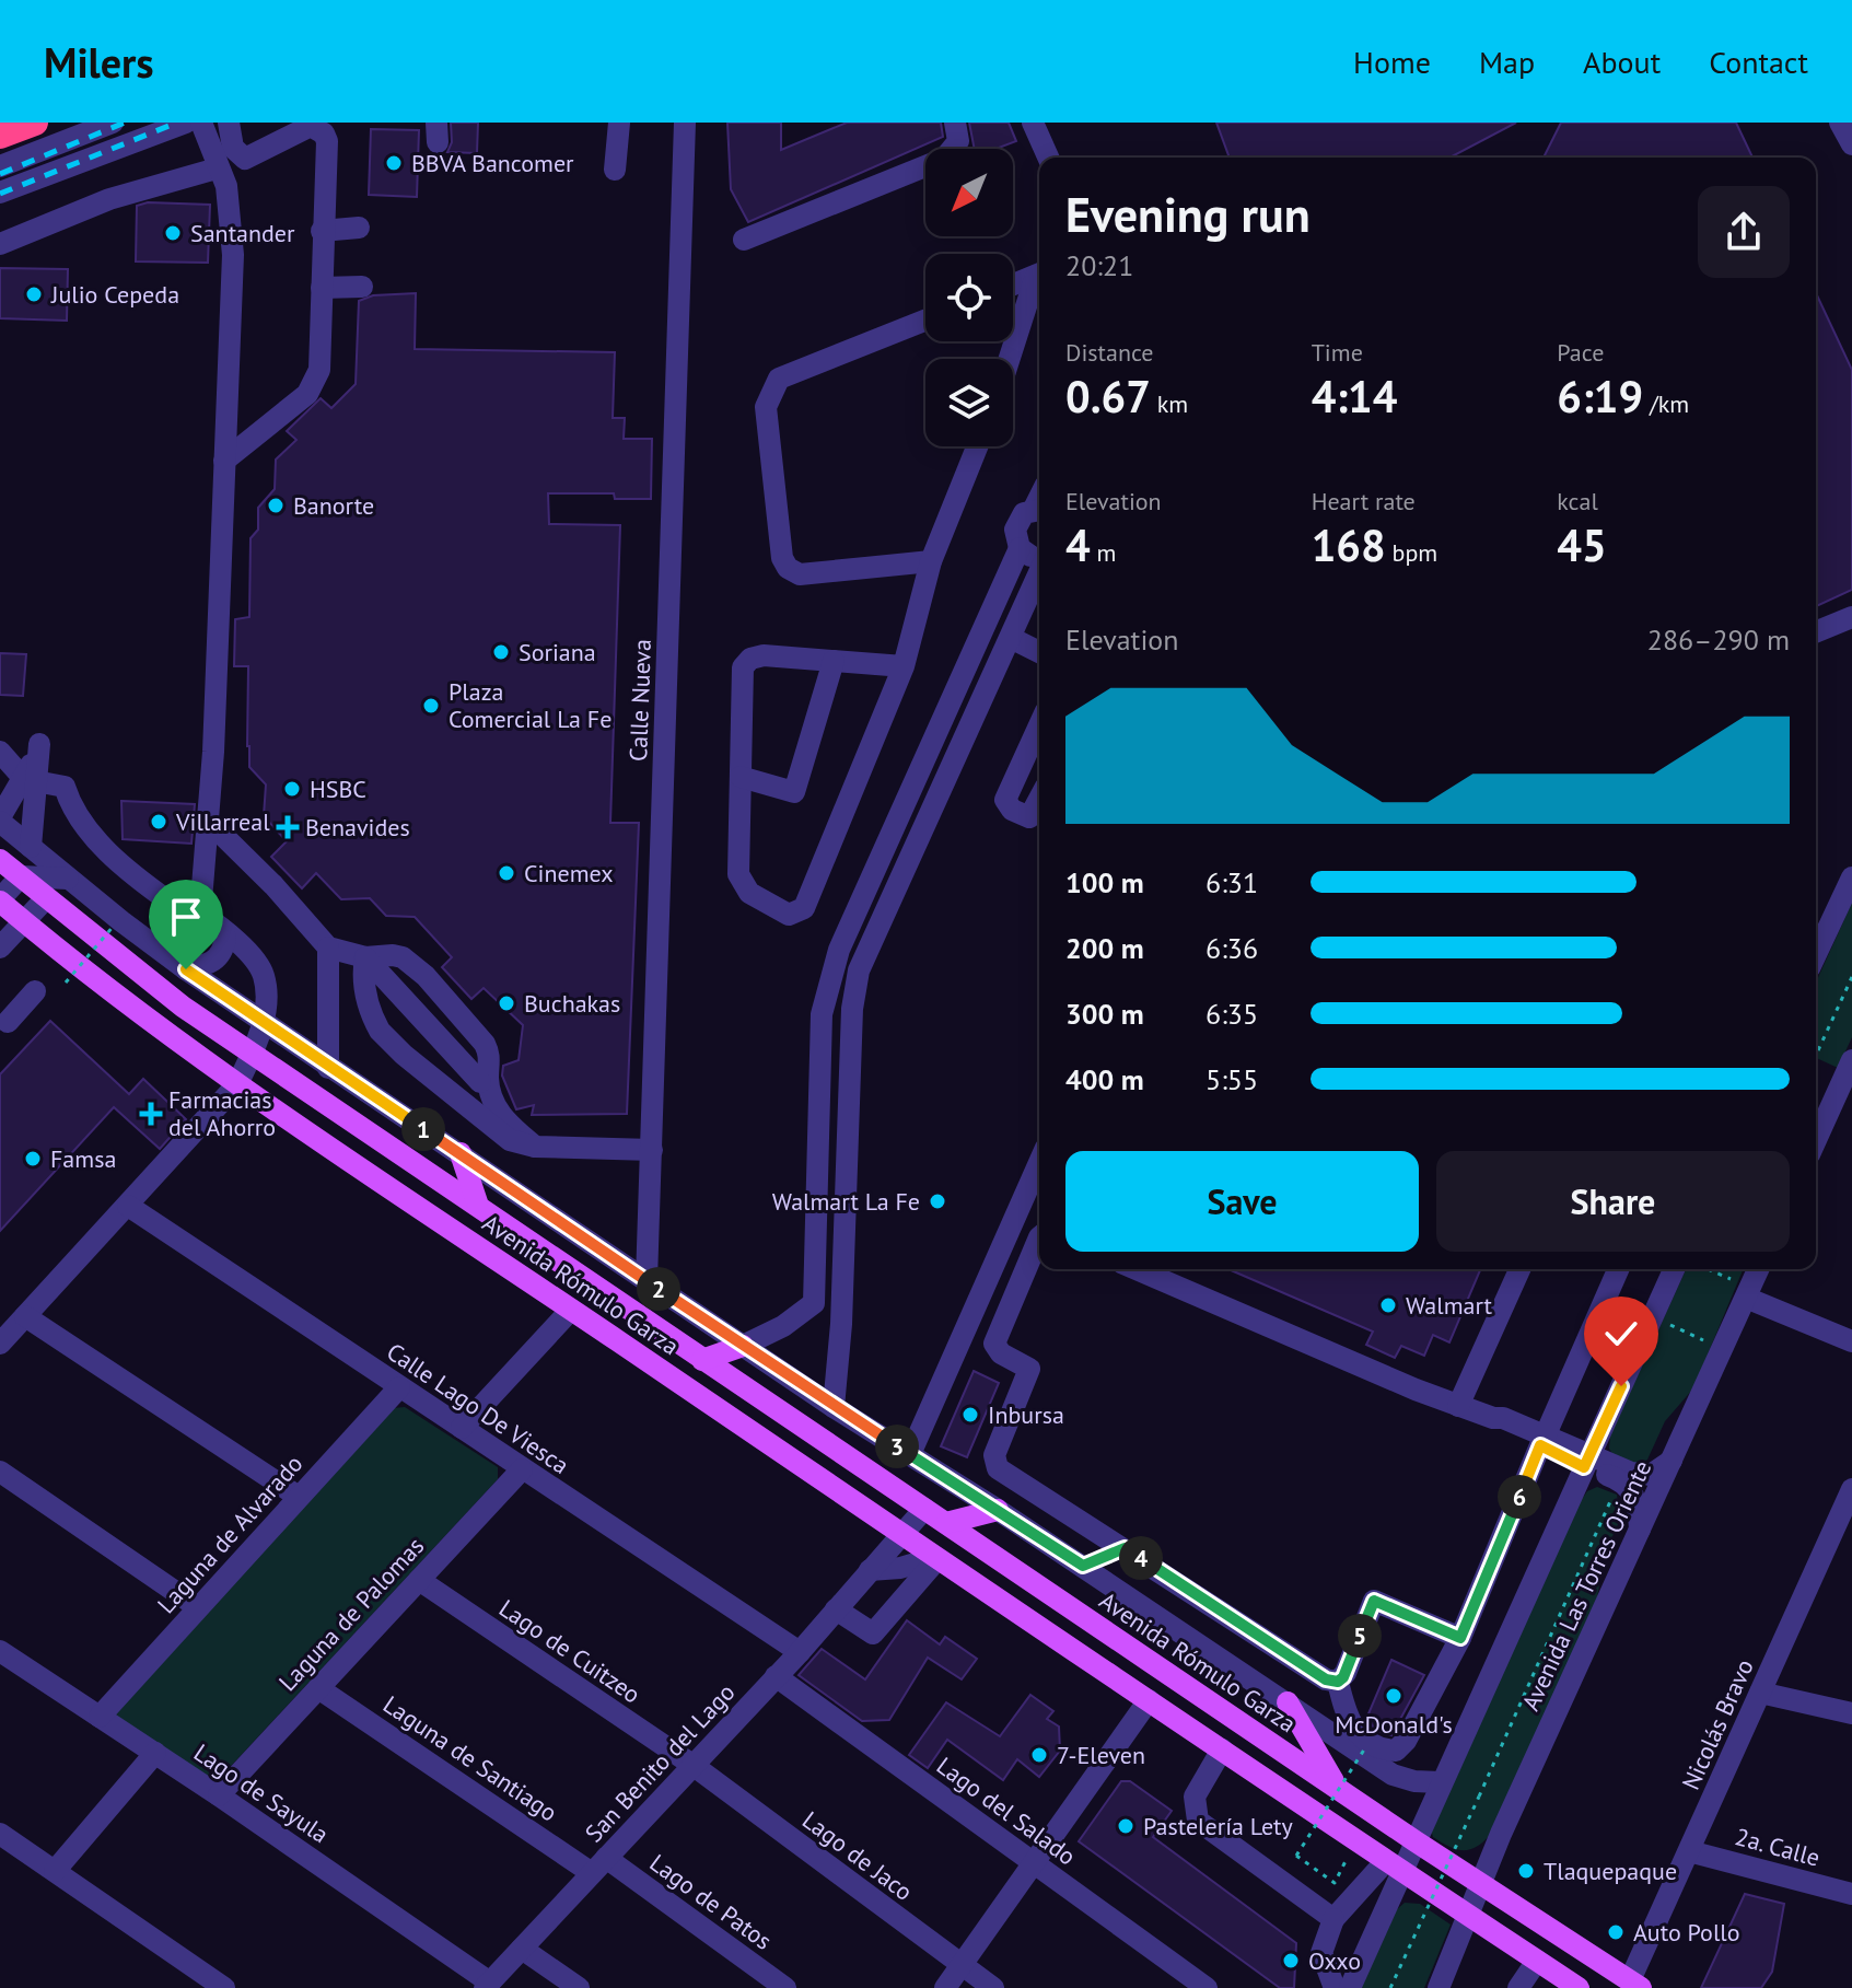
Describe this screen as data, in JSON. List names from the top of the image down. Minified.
{"streets":{"main road":["Avenida Rómulo Garza"],"street":["Calle Nueva","Calle Lago De Viesca","Laguna de Alvarado","Avenida Las Torres Oriente","Laguna de Palomas","Lago de Cuitzeo","Nicolás Bravo","Laguna de Santiago","San Benito del Lago","Lago de Sayula","Lago del Salado","2a. Calle","Lago de Jaco","Lago de Patos"]},"crossings":[["Avenida Rómulo Garza","Avenida Las Torres Oriente"],["Avenida Rómulo Garza","Nicolás Bravo"],["Avenida Rómulo Garza","San Benito del Lago"],["Calle Lago De Viesca","Laguna de Alvarado"],["Calle Lago De Viesca","Laguna de Palomas"],["Calle Lago De Viesca","San Benito del Lago"],["Laguna de Alvarado","Lago de Sayula"],["Laguna de Palomas","Lago de Cuitzeo"],["Laguna de Palomas","Laguna de Santiago"],["Laguna de Palomas","Lago de Sayula"],["Lago de Cuitzeo","San Benito del Lago"],["Lago de Cuitzeo","Lago de Jaco"],["Nicolás Bravo","2a. Calle"],["Laguna de Santiago","San Benito del Lago"],["Laguna de Santiago","Lago de Patos"],["San Benito del Lago","Lago de Sayula"],["San Benito del Lago","Lago del Salado"],["San Benito del Lago","Lago de Jaco"],["San Benito del Lago","Lago de Patos"]],"places":{"other":["BBVA Bancomer","Santander","Julio Cepeda","Banorte","Soriana","Plaza Comercial La Fe","HSBC","Villarreal","Cinemex","Buchakas","Famsa","Walmart La Fe","Walmart","Inbursa","McDonald's","7-Eleven","Pastelería Lety","Tlaquepaque","Auto Pollo","Oxxo"],"health":["Benavides","Farmacias del Ahorro"]},"north":"bottom left","page":{"header":"Milers","nav":["Home","Map","About","Contact"],"heading":["Evening run","20:21"],"stats":[["Distance","0.67 km"],["Time","4:14"],["Pace","6:19 /km"],["Elevation","4 m"],["Heart rate","168 bpm"],["kcal","45"]],"chart":["Elevation","286–290 m"],"list":[{"name":"100 m","note":"6:31"},{"name":"200 m","note":"6:36"},{"name":"300 m","note":"6:35"},{"name":"400 m","note":"5:55"}],"pins":["1","2","3","6","4","5"],"buttons":["Save","Share"]}}
